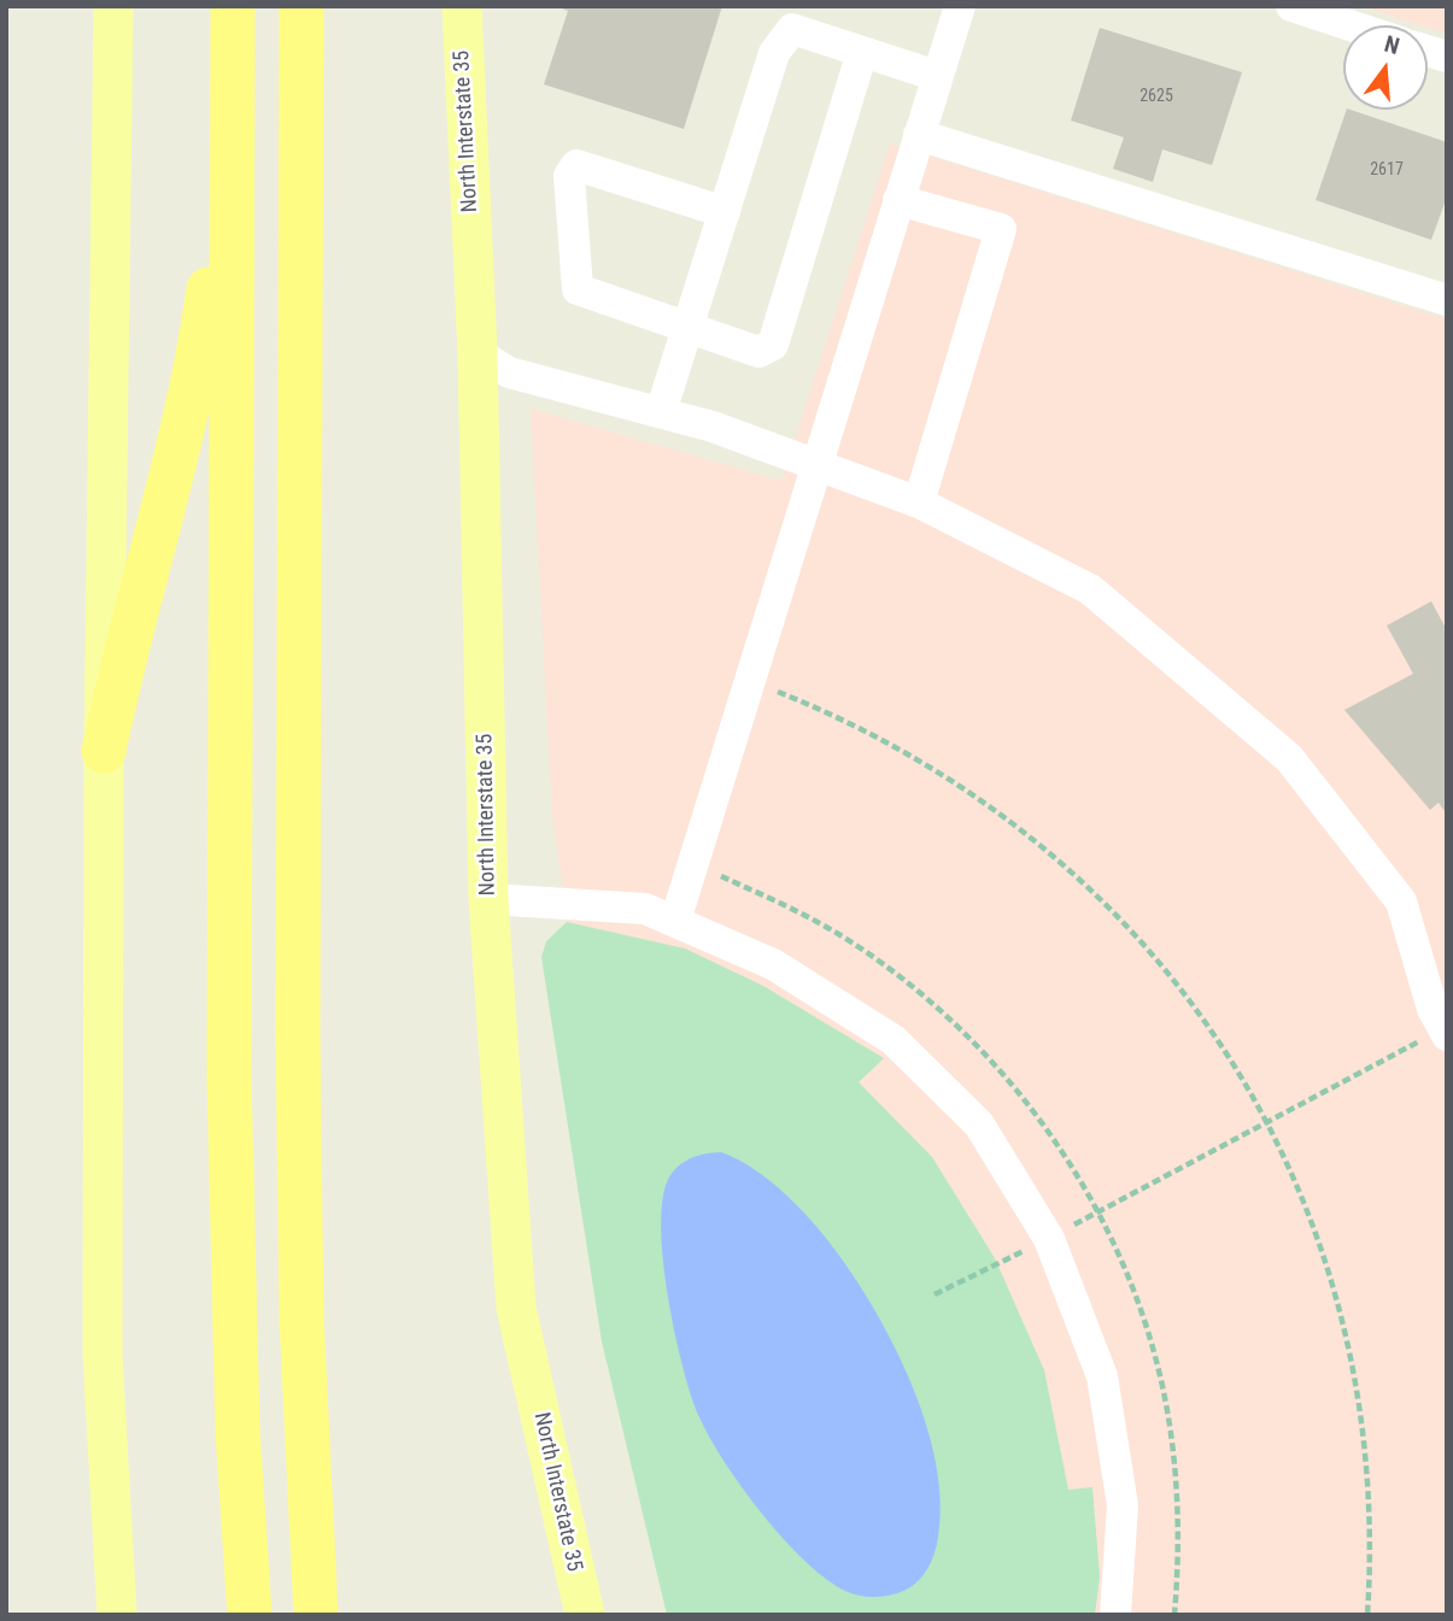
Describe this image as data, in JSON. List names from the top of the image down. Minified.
{"streets":{"main road":["North Interstate 35"]},"house_numbers":["2625","2617"],"north":"top"}
